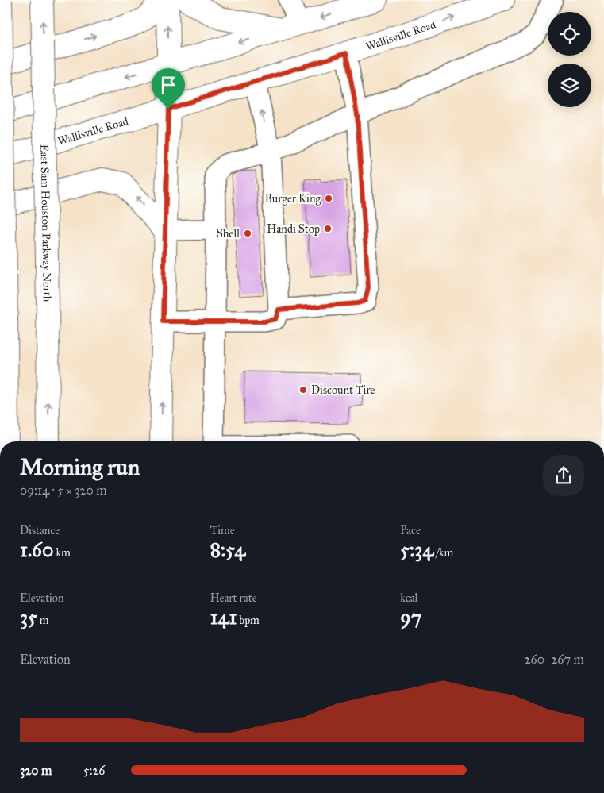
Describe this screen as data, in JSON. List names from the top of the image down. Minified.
{"streets":{"main road":["Wallisville Road","East Sam Houston Parkway North"]},"places":["Burger King","Handi Stop","Shell","Discount Tire"],"page":{"heading":["Morning run","09:14 · 5 × 320 m"],"stats":[["Distance","1.60 km"],["Time","8:54"],["Pace","5:34 /km"],["Elevation","35 m"],["Heart rate","141 bpm"],["kcal","97"]],"chart":["Elevation","260–267 m"],"list":[{"name":"320 m","note":"5:26"}]}}
